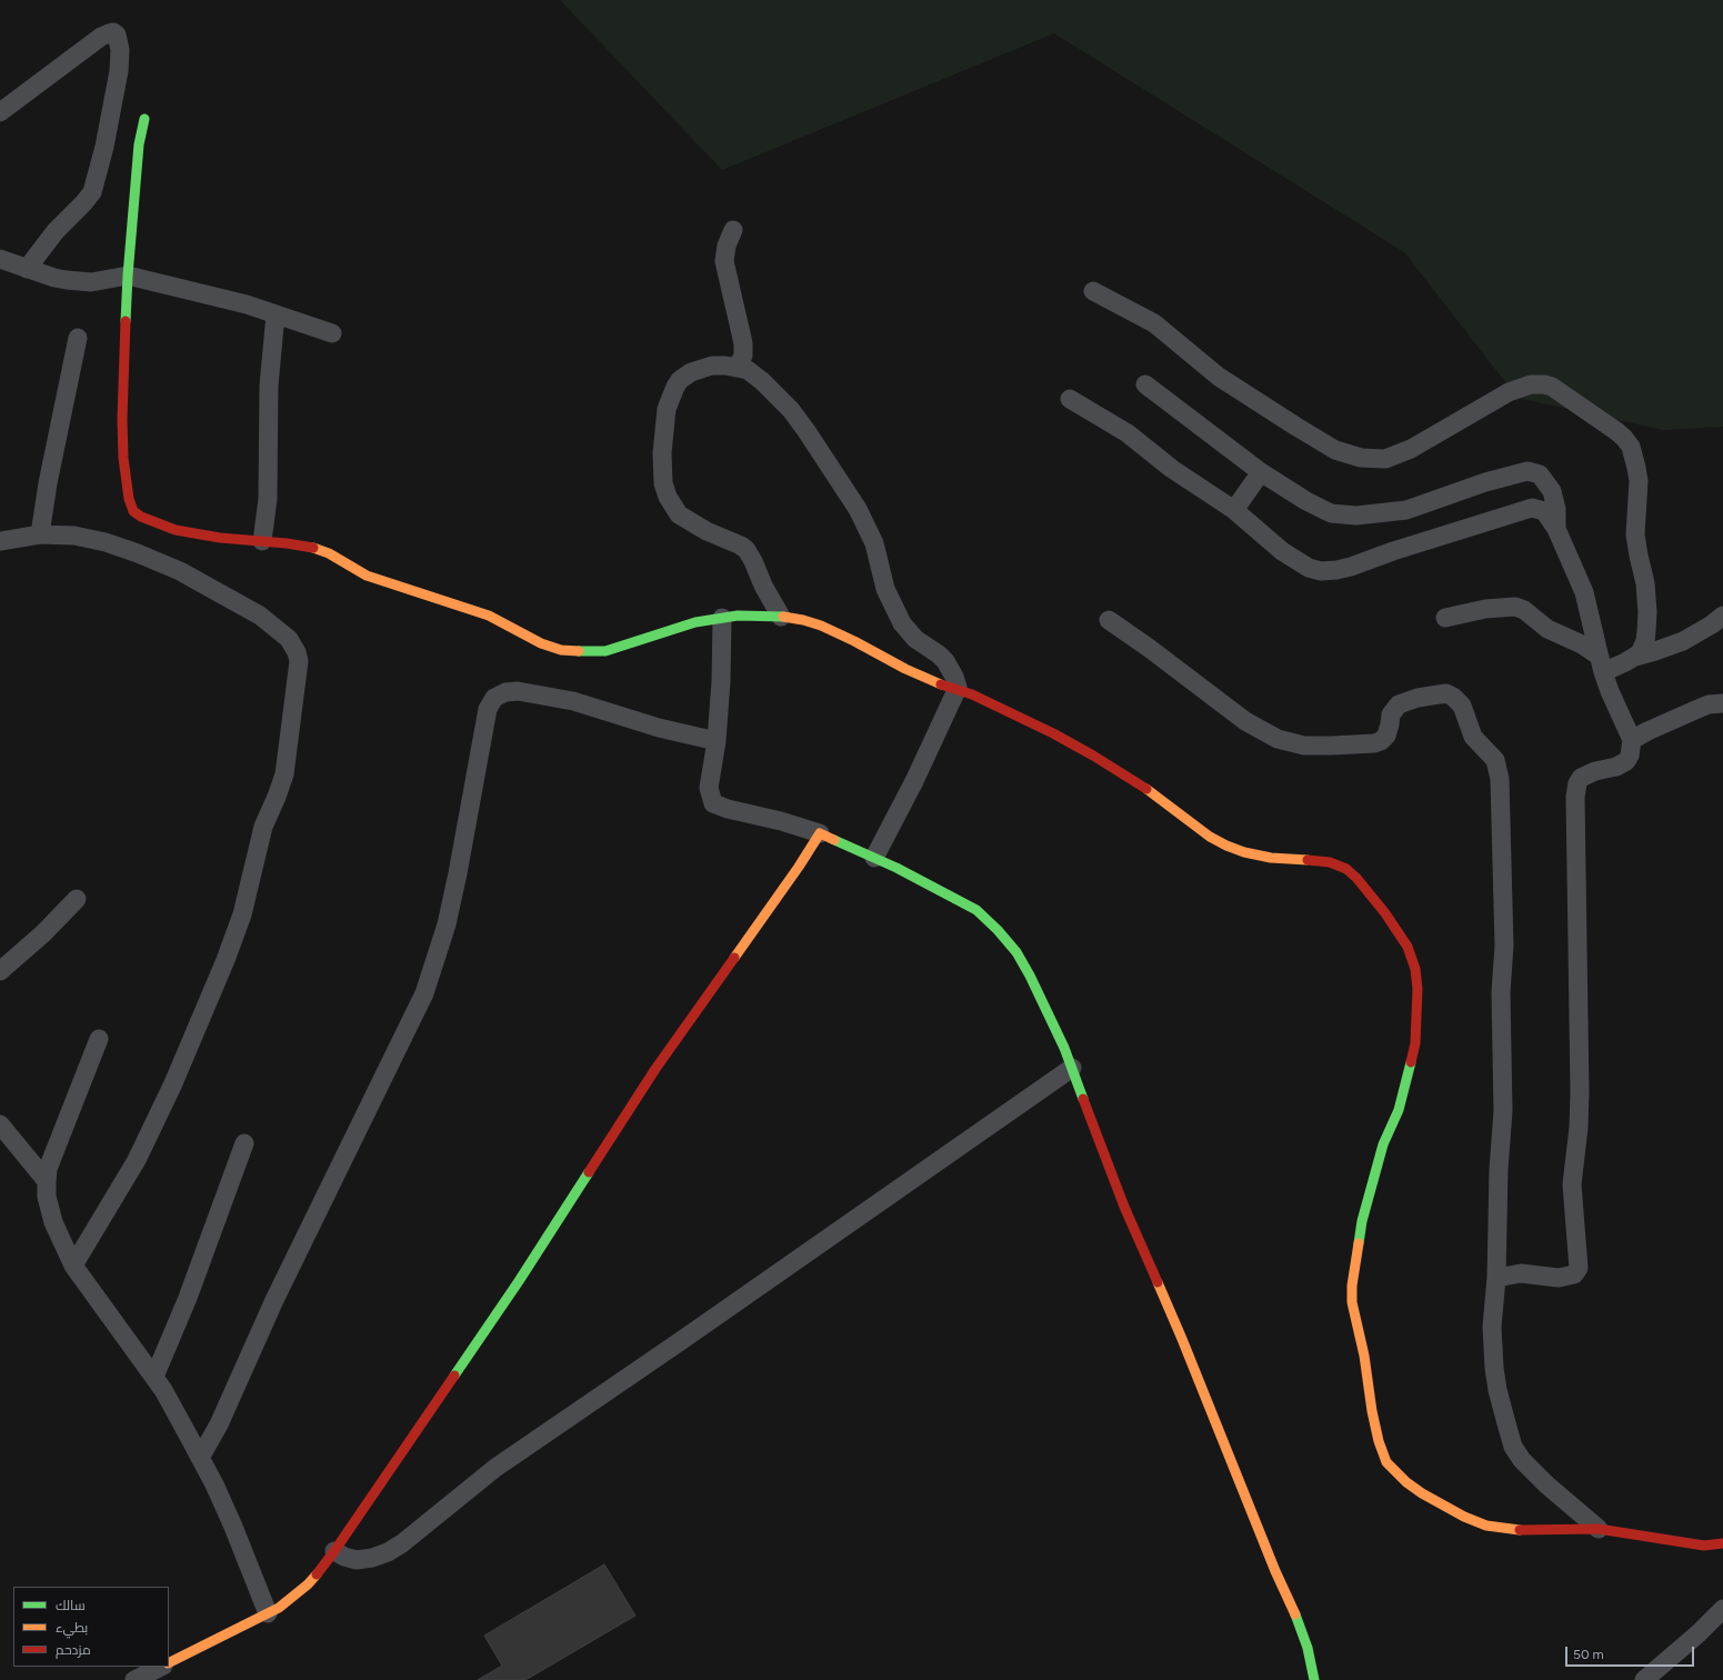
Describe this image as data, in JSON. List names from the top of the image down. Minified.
{"legend":["سالك","بطيء","مزدحم"],"scale_bar":"50 m"}
